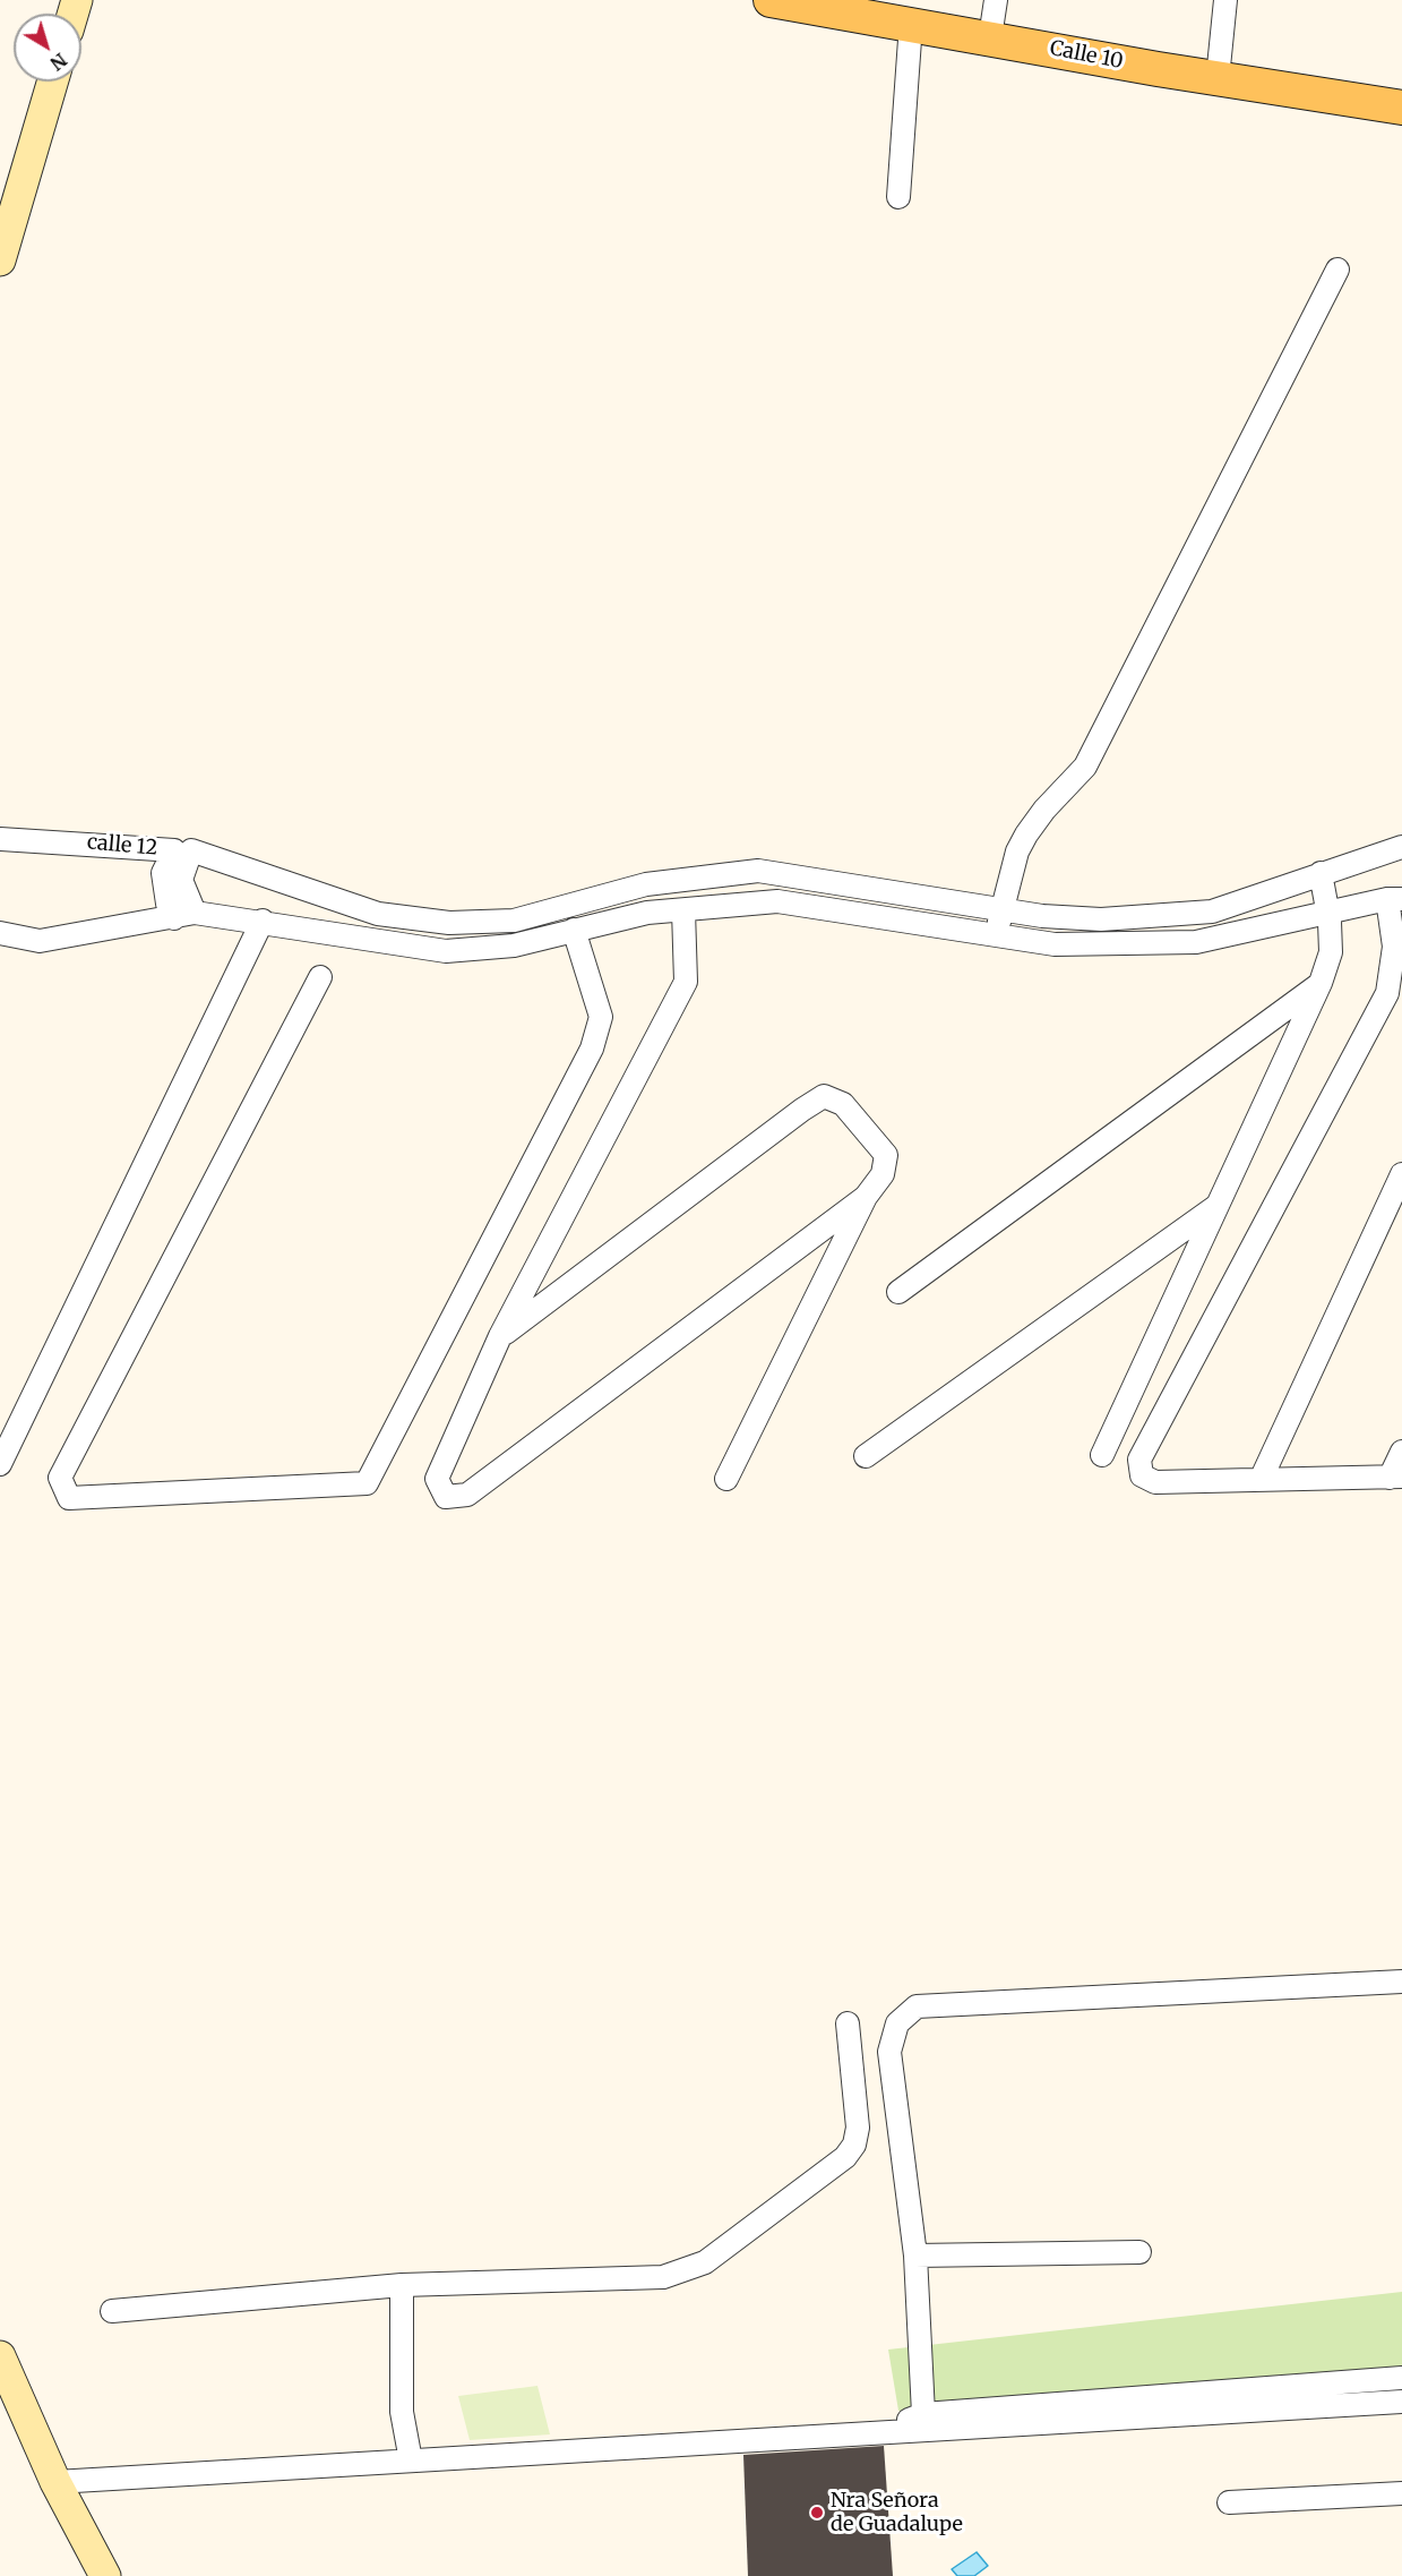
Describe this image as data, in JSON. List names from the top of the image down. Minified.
{"streets":{"main road":["Calle 10"],"street":["calle 12"]},"places":["Nra Señora de Guadalupe"],"north":"bottom right"}
